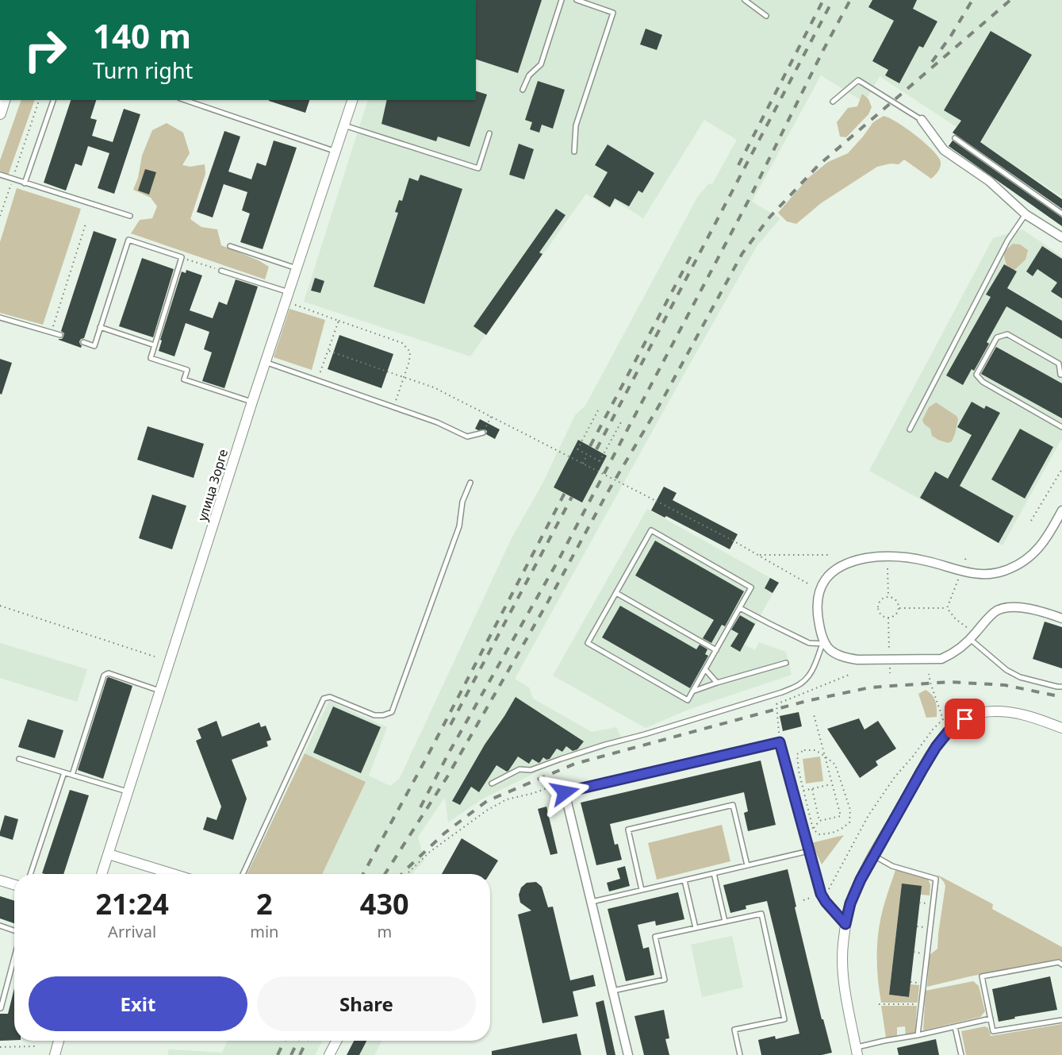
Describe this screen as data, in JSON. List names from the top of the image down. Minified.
{"streets":{"street":["улица Зорге"]},"page":{"turn":["140 m","Turn right"],"eta":["21:24","Arrival","2","min","430","m"],"buttons":["Exit","Share"]}}
